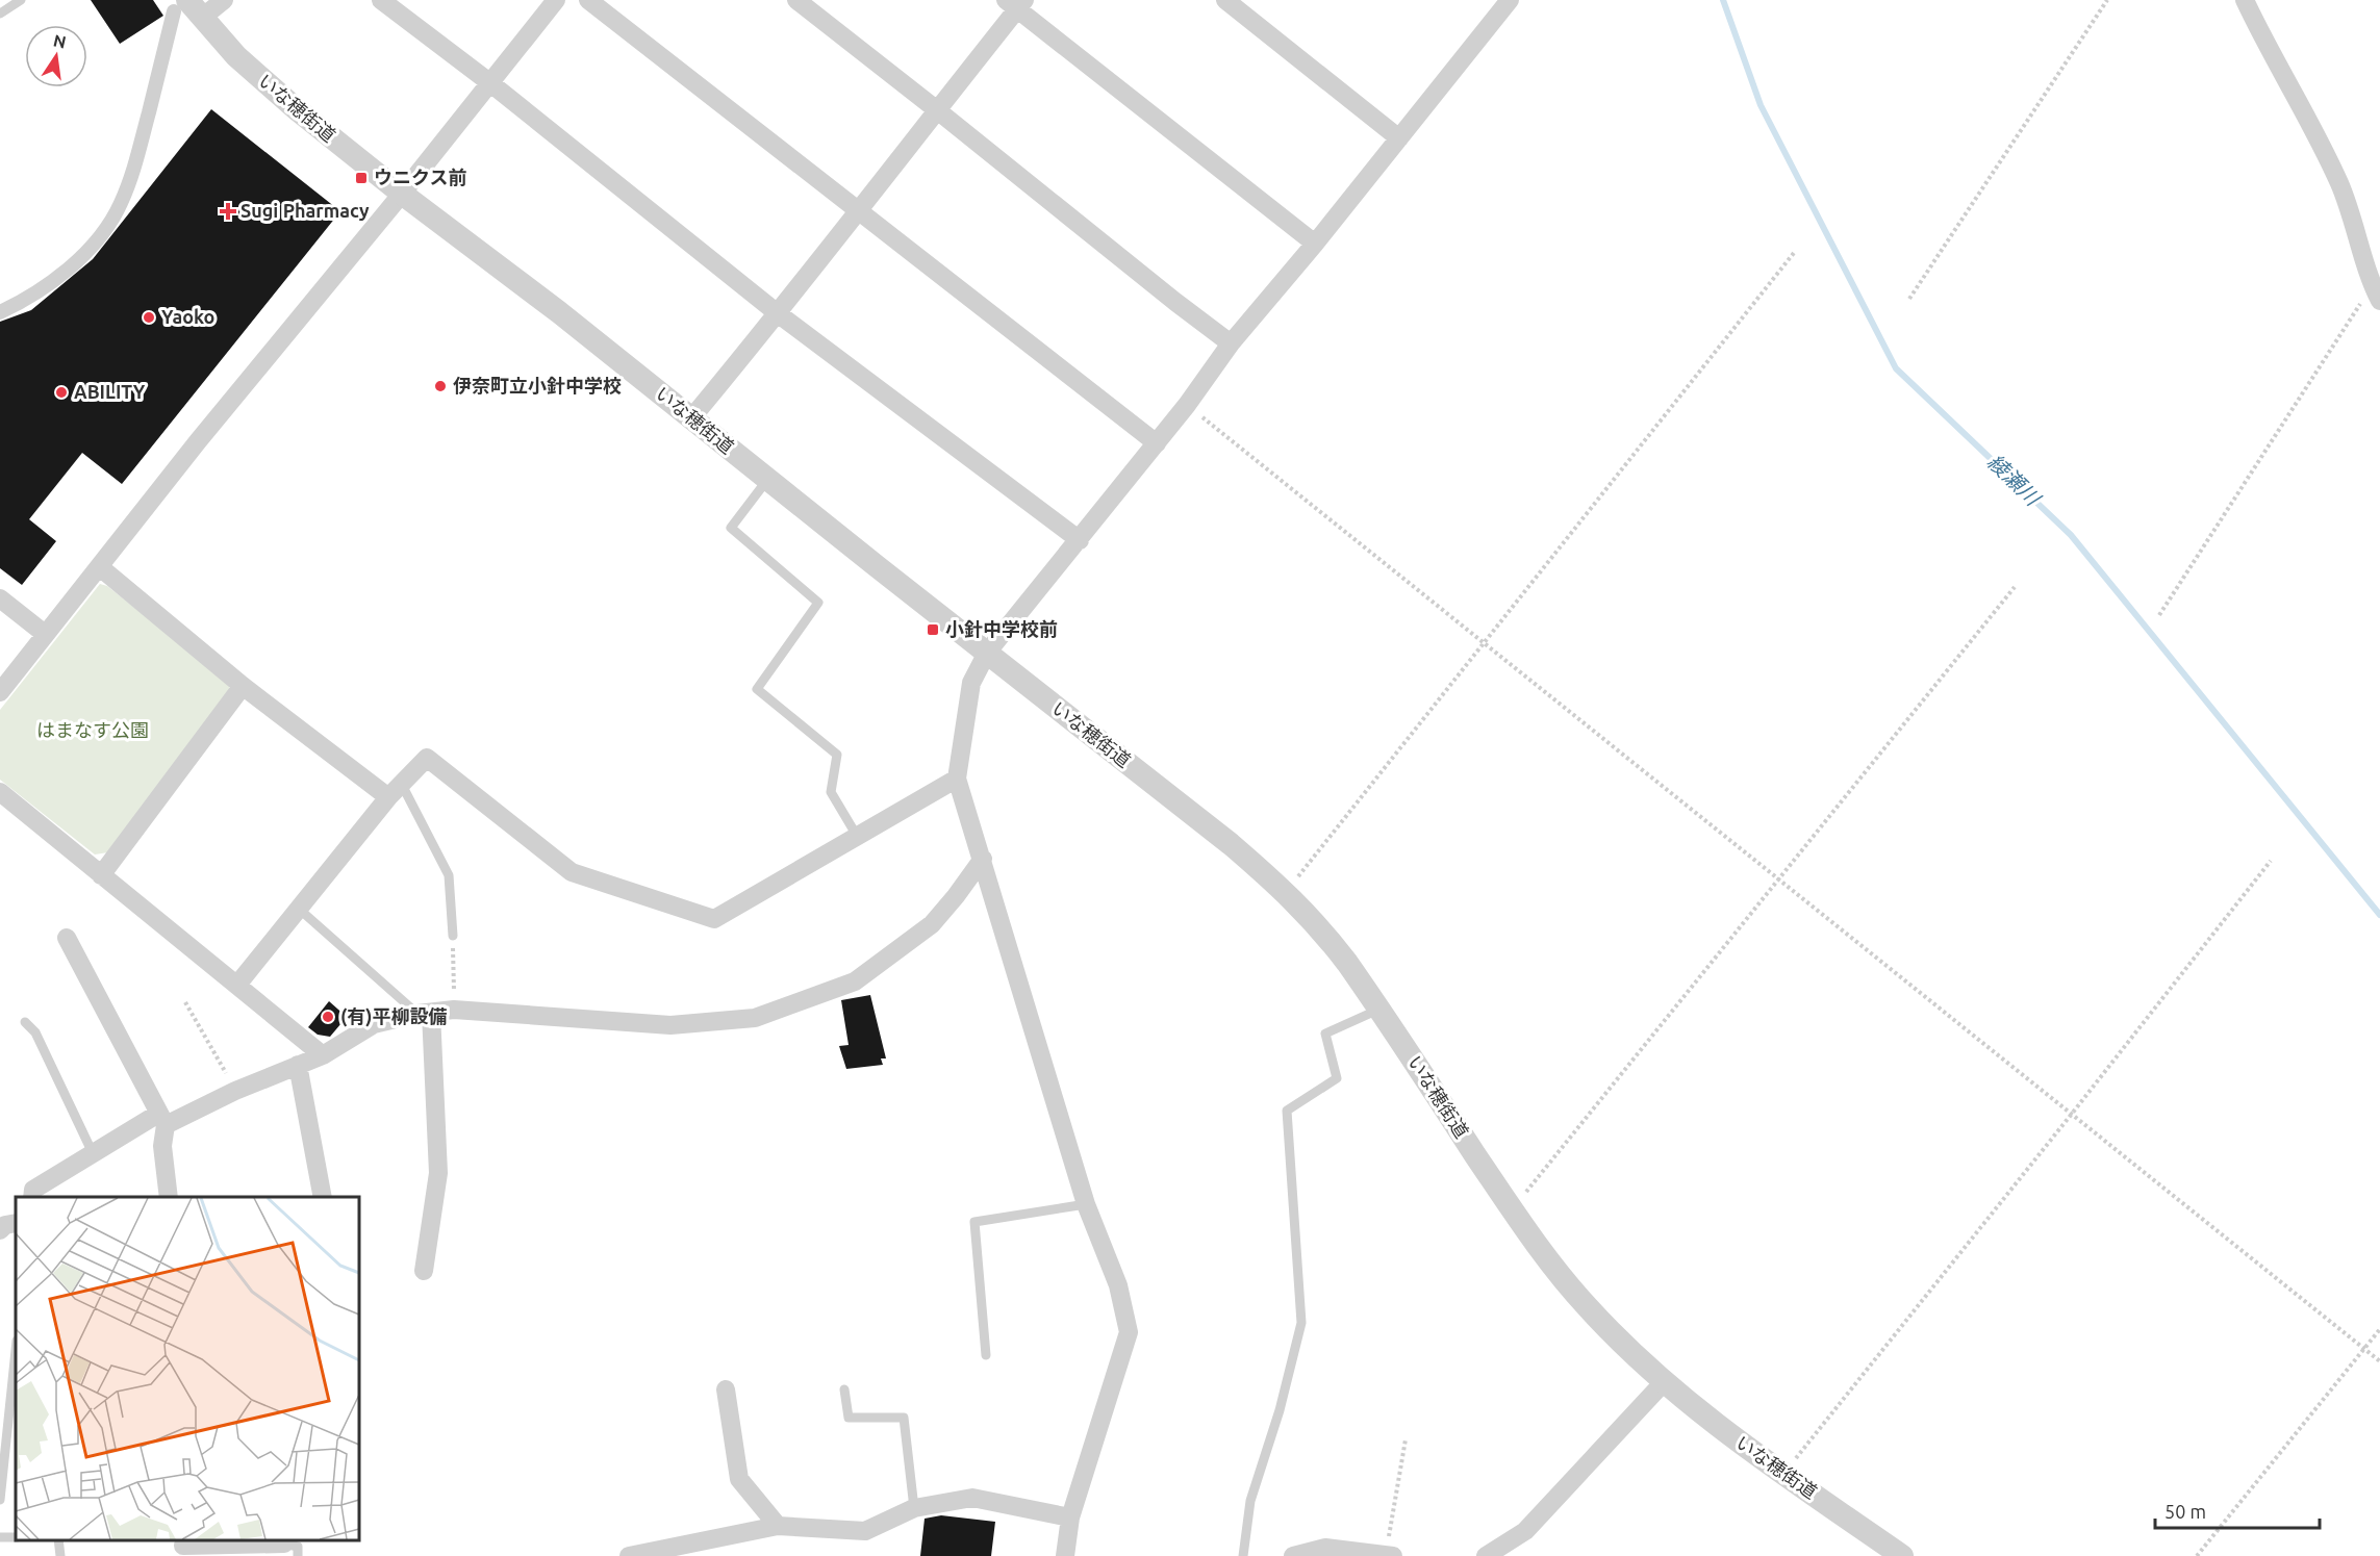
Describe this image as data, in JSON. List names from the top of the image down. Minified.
{"streets":{"street":["いな穂街道"]},"water":["綾瀬川"],"parks":["はまなす公園"],"places":{"transit":["ウニクス前","小針中学校前"],"health":["Sugi Pharmacy"],"other":["Yaoko","伊奈町立小針中学校","ABILITY","(有)平柳設備"]},"scale_bar":"50 m","north":"top"}
